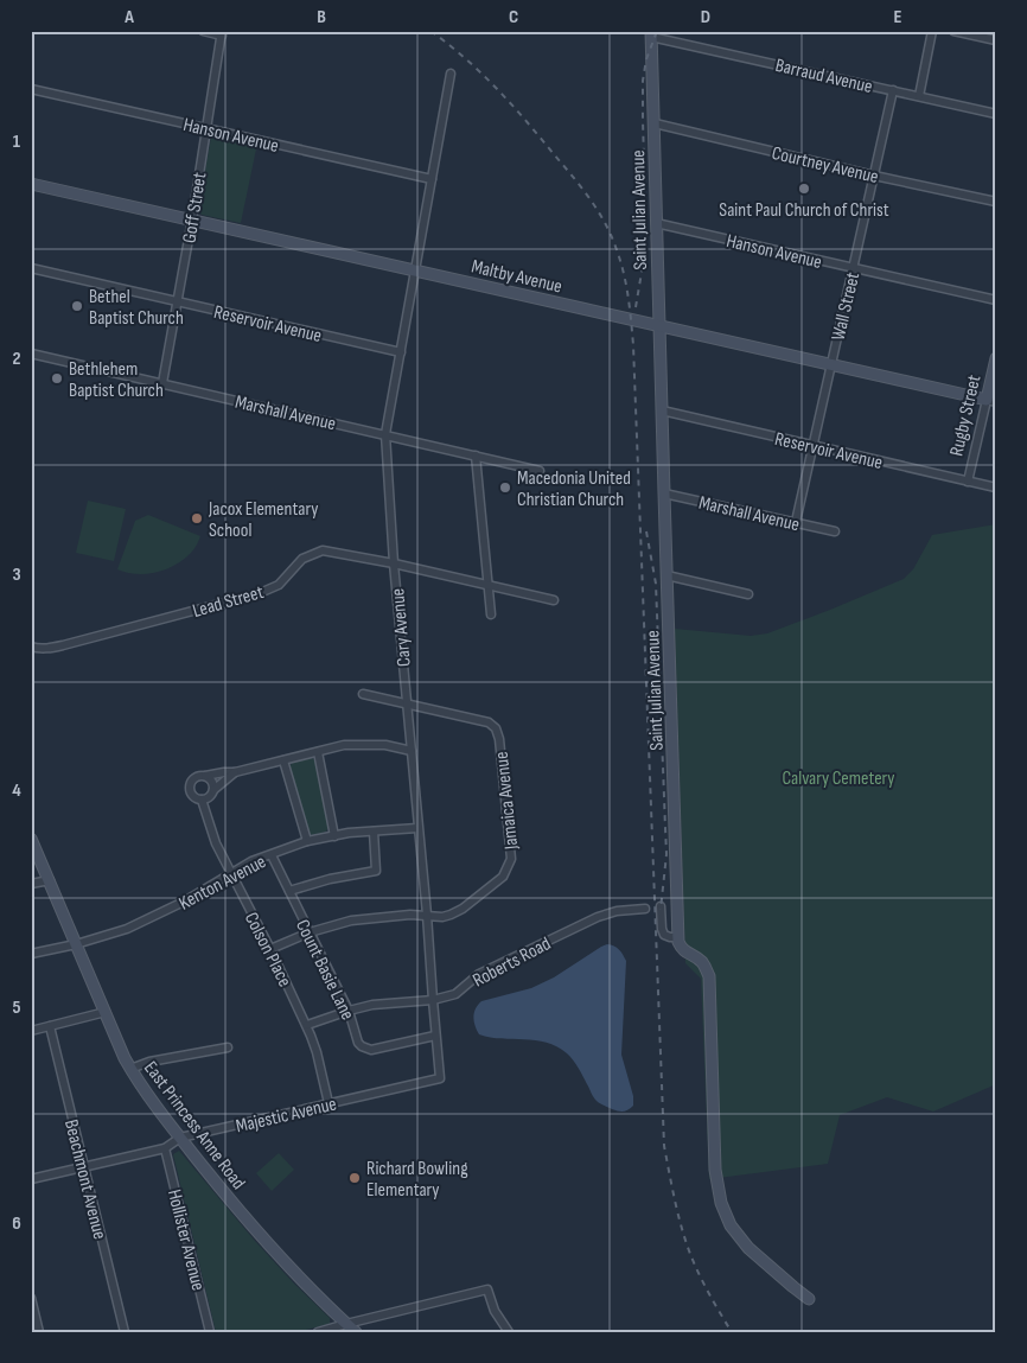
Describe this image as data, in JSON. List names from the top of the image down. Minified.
{"streets":{"street":["Barraud Avenue","Hanson Avenue","Courtney Avenue","Goff Street","Saint Julian Avenue","Maltby Avenue","Wall Street","Reservoir Avenue","Marshall Avenue","Rugby Street","Lead Street","Cary Avenue","Jamaica Avenue","Kenton Avenue","Colson Place","Roberts Road","Count Basie Lane","Majestic Avenue","East Princess Anne Road","Beachmont Avenue","Hollister Avenue"]},"crossings":[["Barraud Avenue","Saint Julian Avenue"],["Barraud Avenue","Wall Street"],["Hanson Avenue","Goff Street"],["Hanson Avenue","Saint Julian Avenue"],["Hanson Avenue","Wall Street"],["Hanson Avenue","Cary Avenue"],["Courtney Avenue","Saint Julian Avenue"],["Courtney Avenue","Wall Street"],["Goff Street","Maltby Avenue"],["Goff Street","Reservoir Avenue"],["Goff Street","Marshall Avenue"],["Saint Julian Avenue","Maltby Avenue"],["Saint Julian Avenue","Reservoir Avenue"],["Saint Julian Avenue","Marshall Avenue"],["Maltby Avenue","Wall Street"],["Maltby Avenue","Rugby Street"],["Maltby Avenue","Cary Avenue"],["Wall Street","Reservoir Avenue"],["Wall Street","Marshall Avenue"],["Reservoir Avenue","Rugby Street"],["Reservoir Avenue","Cary Avenue"],["Marshall Avenue","Cary Avenue"],["Lead Street","Cary Avenue"],["Cary Avenue","Jamaica Avenue"],["Cary Avenue","Kenton Avenue"],["Cary Avenue","Roberts Road"],["Cary Avenue","Count Basie Lane"],["Cary Avenue","Majestic Avenue"],["Kenton Avenue","Colson Place"],["Kenton Avenue","Count Basie Lane"],["Kenton Avenue","East Princess Anne Road"],["Colson Place","Roberts Road"],["Colson Place","Majestic Avenue"],["Roberts Road","Count Basie Lane"],["Majestic Avenue","East Princess Anne Road"],["Majestic Avenue","Beachmont Avenue"],["Majestic Avenue","Hollister Avenue"]],"parks":["Calvary Cemetery"],"places":["Saint Paul Church of Christ","Bethel Baptist Church","Bethlehem Baptist Church","Macedonia United Christian Church","Jacox Elementary School","Richard Bowling Elementary"],"grid":{"columns":["A","B","C","D","E"],"rows":["1","2","3","4","5","6"]}}
